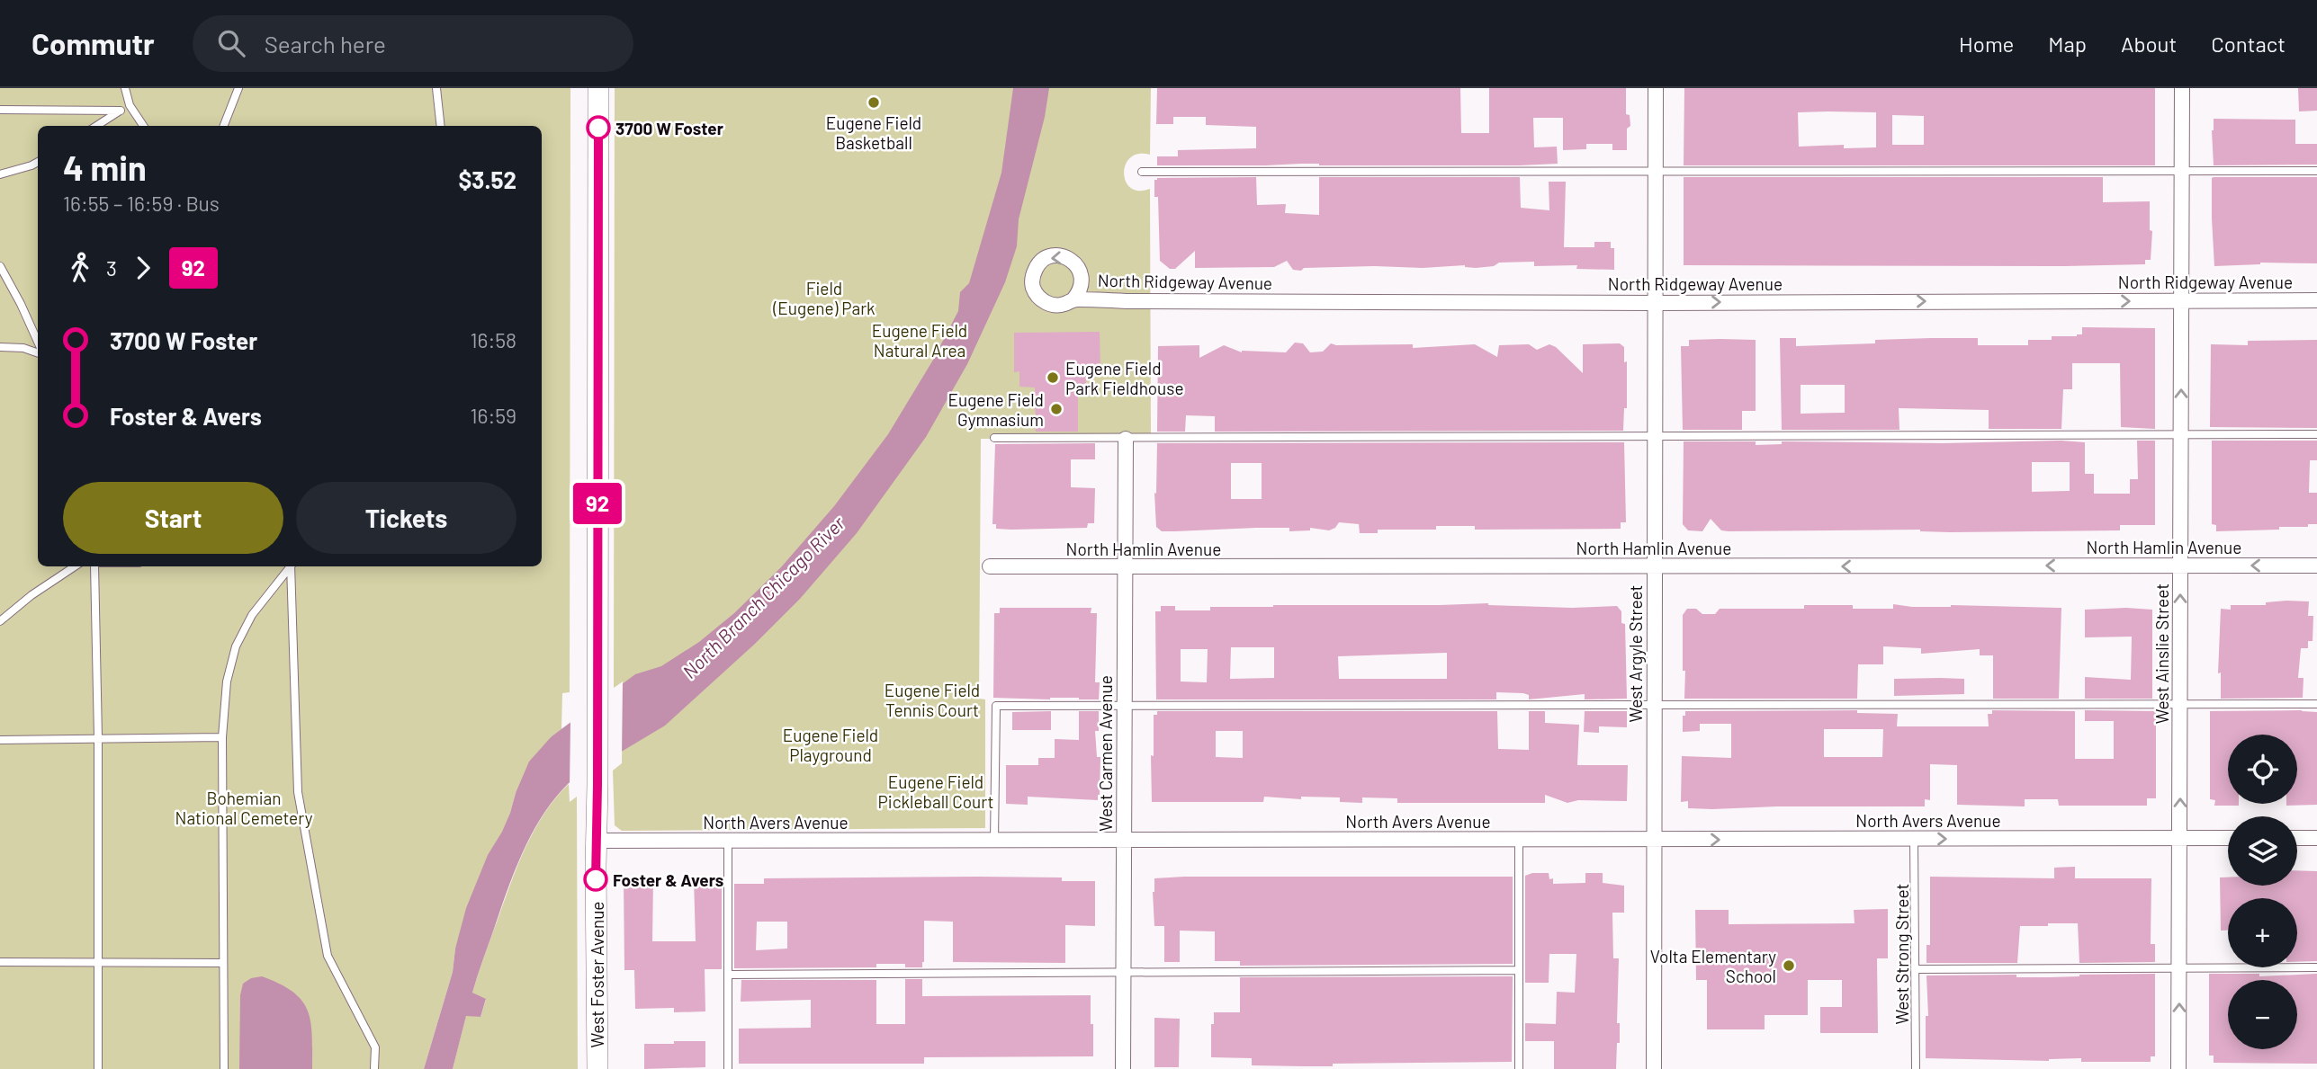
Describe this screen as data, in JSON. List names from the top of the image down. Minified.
{"streets":{"main road":["West Foster Avenue"],"street":["North Ridgeway Avenue","North Hamlin Avenue","West Argyle Street","West Ainslie Street","West Carmen Avenue","North Avers Avenue"],"lane":["West Strong Street"]},"crossings":[["North Ridgeway Avenue","West Argyle Street"],["North Ridgeway Avenue","West Ainslie Street"],["North Hamlin Avenue","West Argyle Street"],["North Hamlin Avenue","West Ainslie Street"],["North Hamlin Avenue","West Carmen Avenue"],["West Argyle Street","North Avers Avenue"],["West Ainslie Street","North Avers Avenue"],["West Carmen Avenue","North Avers Avenue"],["North Avers Avenue","West Strong Street"],["North Avers Avenue","West Foster Avenue"]],"one_way":["North Ridgeway Avenue","North Hamlin Avenue","West Ainslie Street"],"water":["North Branch Chicago River"],"parks":["Field (Eugene) Park","Eugene Field Natural Area","Eugene Field Tennis Court","Eugene Field Playground","Eugene Field Pickleball Court","Bohemian National Cemetery"],"places":["Eugene Field Basketball","3700 W Foster","Eugene Field Park Fieldhouse","Eugene Field Gymnasium","Foster & Avers","Volta Elementary School"],"lines":["bus line 92"],"page":{"header":"Commutr","search":"Search here","nav":["Home","Map","About","Contact"],"on_map":"92","heading":["4 min","16:55 – 16:59 · Bus","$3.52"],"legs":["3","92"],"list":[{"name":"3700 W Foster","value":"16:58"},{"name":"Foster & Avers","value":"16:59"}],"buttons":["Start","Tickets"],"map_buttons":["+","−"]}}
